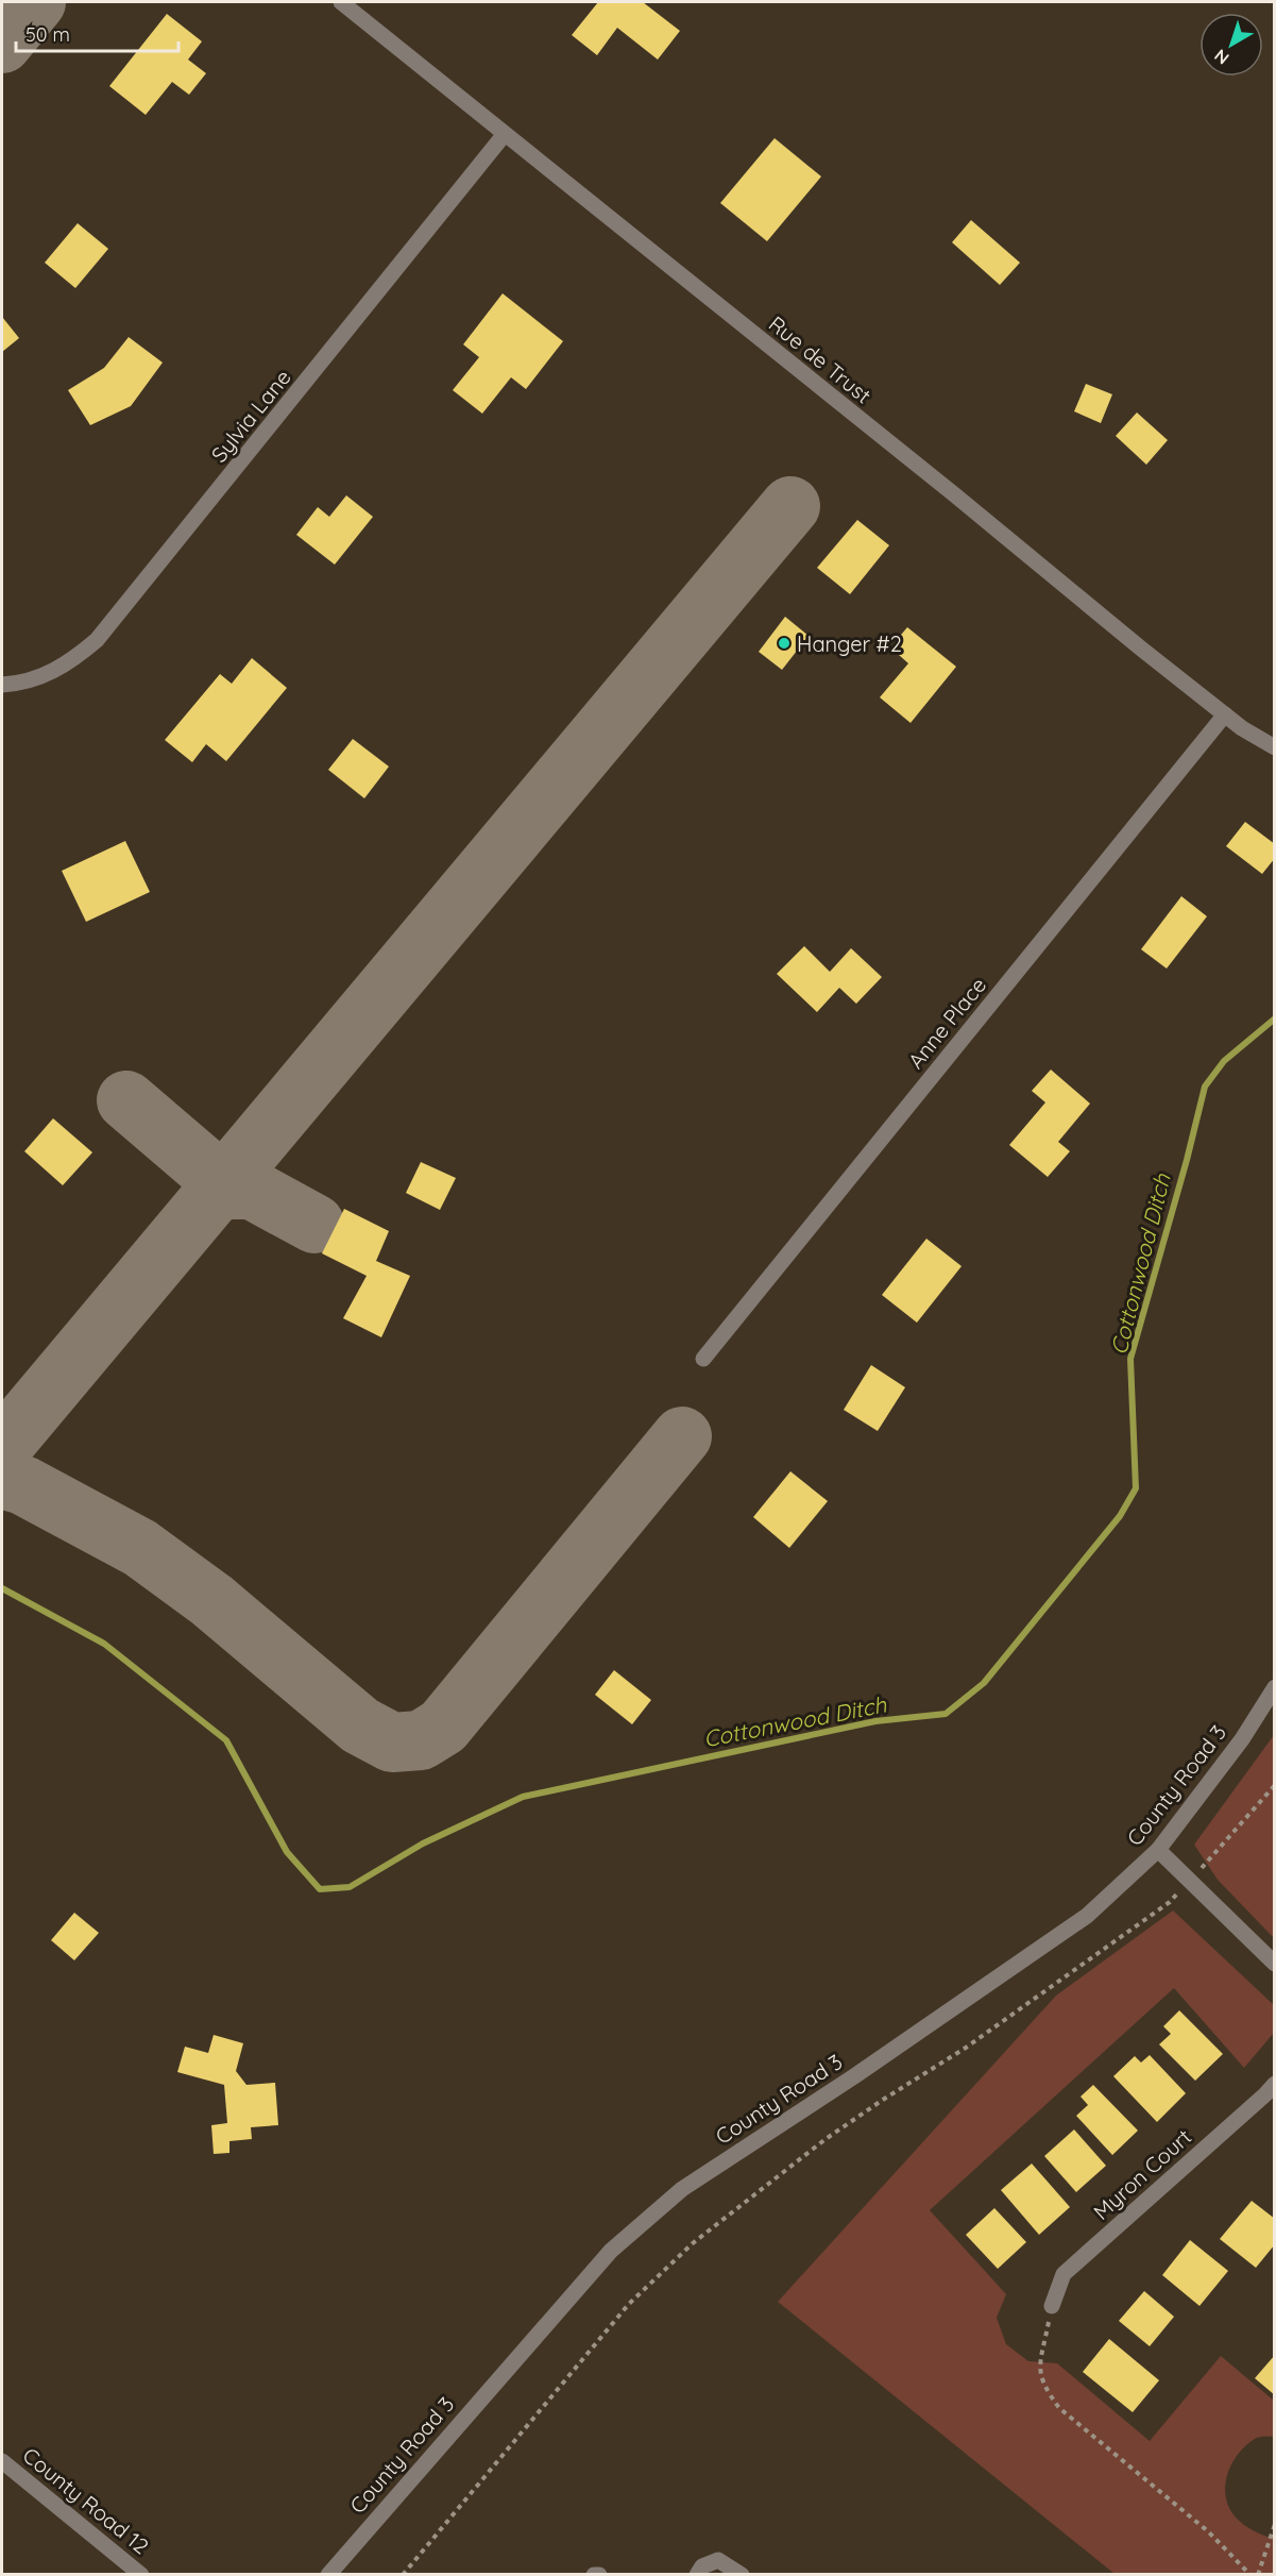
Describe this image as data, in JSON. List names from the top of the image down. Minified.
{"streets":{"street":["Rue de Trust","Sylvia Lane","Anne Place","County Road 3","Myron Court","County Road 12"]},"crossings":[["Rue de Trust","Sylvia Lane"],["Rue de Trust","Anne Place"]],"water":["Cottonwood Ditch"],"places":["Hanger #2"],"scale_bar":"50 m","north":"bottom left"}
